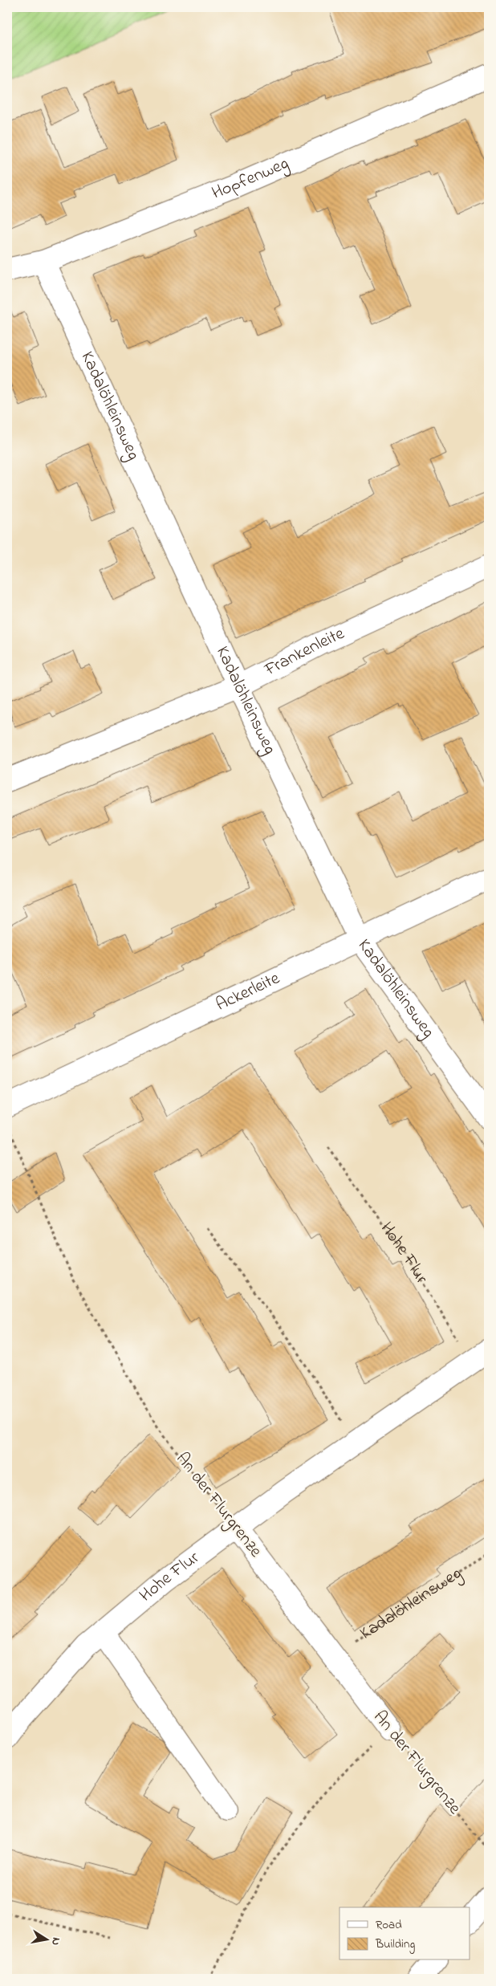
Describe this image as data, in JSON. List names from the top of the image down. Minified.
{"streets":{"street":["Hopfenweg","Kadalöhleinsweg","Frankenleite","Ackerleite","Hohe Flur","An der Flurgrenze"]},"crossings":[["Hopfenweg","Kadalöhleinsweg"],["Kadalöhleinsweg","Frankenleite"],["Kadalöhleinsweg","Ackerleite"],["Kadalöhleinsweg","An der Flurgrenze"],["Hohe Flur","An der Flurgrenze"]],"legend":["Road","Building"],"north":"right"}
